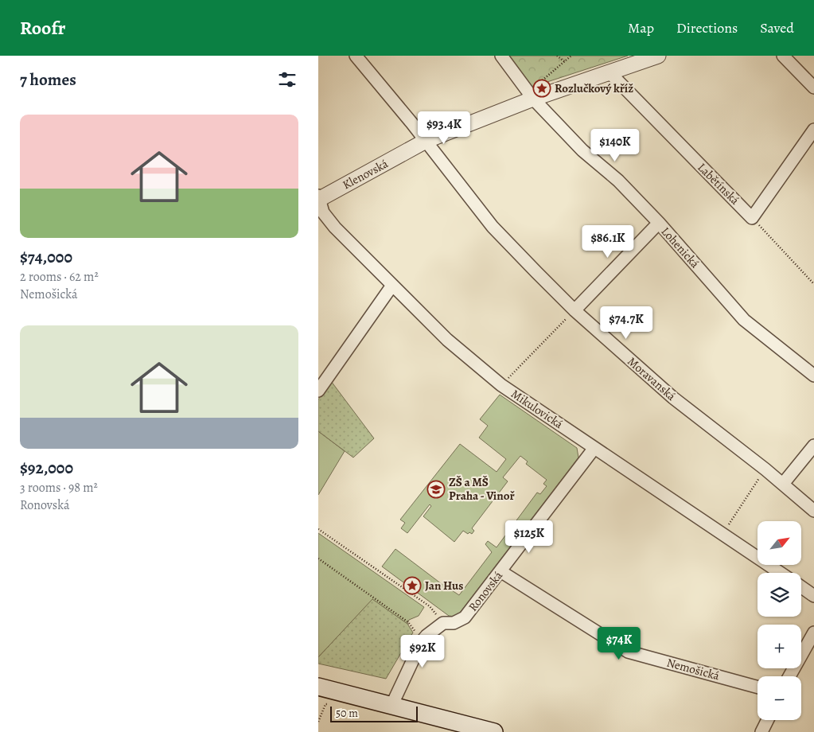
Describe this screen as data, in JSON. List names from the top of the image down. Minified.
{"streets":{"street":["Klenovská","Labětínská","Lohenická","Moravanská","Mikulovická","Ronovská","Nemošická"]},"crossings":[["Klenovská","Labětínská"],["Klenovská","Lohenická"],["Klenovská","Moravanská"],["Klenovská","Mikulovická"],["Mikulovická","Ronovská"],["Ronovská","Nemošická"]],"places":{"place":["Rozlučkový kříž","Jan Hus"],"school or university":["ZŠ a MŠ Praha - Vinoř"]},"scale_bar":"50 m","north":"top right","page":{"header":"Roofr","nav":["Map","Directions","Saved"],"heading":"7 homes","list":[{"name":"$74,000","note":"2 rooms · 62 m² · Nemošická"},{"name":"$92,000","note":"3 rooms · 98 m² · Ronovská"}],"price":["$93.4K","$140K","$86.1K","$74.7K","$125K","$74K","$92K"],"map_buttons":["+","−"],"scale":"50 m"}}
